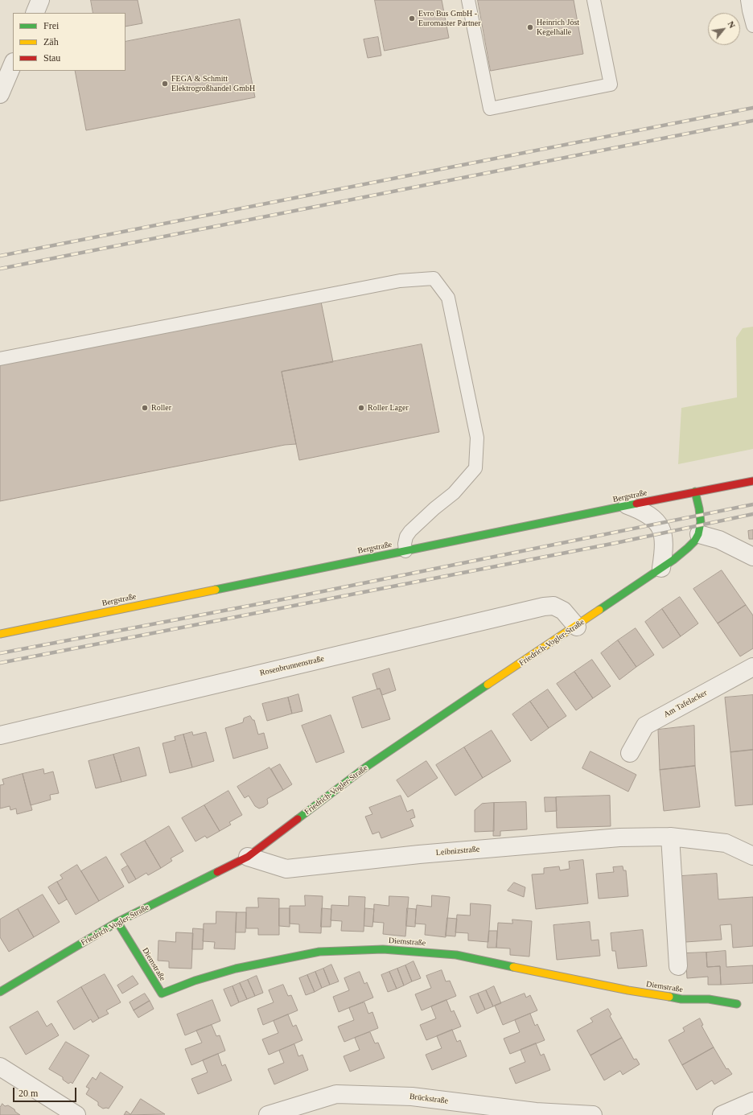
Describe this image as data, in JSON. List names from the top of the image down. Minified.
{"streets":{"street":["Bergstraße","Friedrich-Vogler-Straße","Rosenbrunnenstraße","Am Tafelacker","Leibnizstraße","Diemstraße","Brückstraße"]},"crossings":[["Friedrich-Vogler-Straße","Rosenbrunnenstraße"],["Friedrich-Vogler-Straße","Leibnizstraße"],["Friedrich-Vogler-Straße","Diemstraße"]],"places":["Evro Bus GmbH - Euromaster Partner","Heinrich Jöst Kegelhalle","FEGA & Schmitt Elektrogroßhandel GmbH","Roller","Roller Lager"],"legend":["Frei","Zäh","Stau"],"scale_bar":"20 m","north":"top right"}
